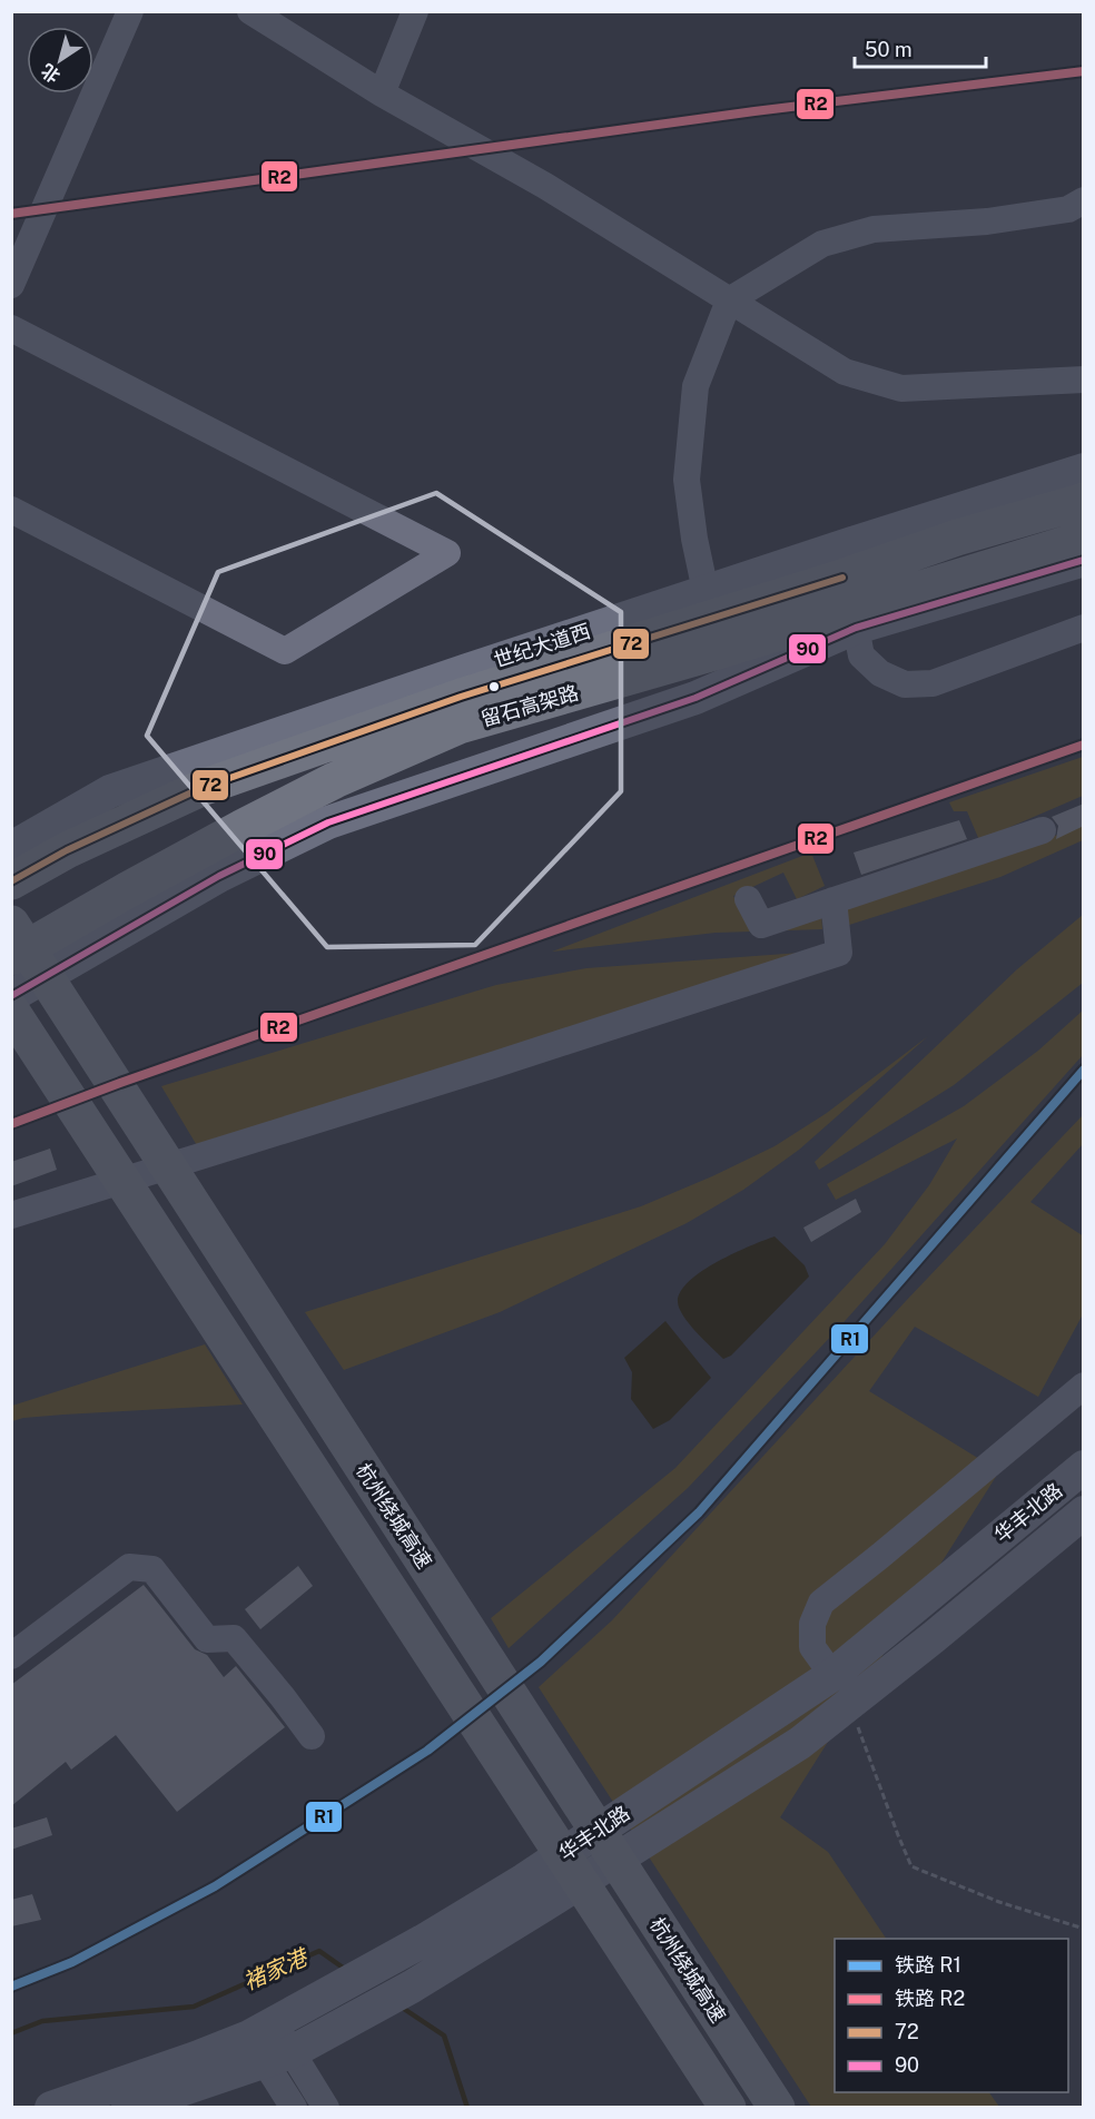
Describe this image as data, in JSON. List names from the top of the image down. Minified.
{"streets":{"highway":["留石高架路","杭州绕城高速"],"main road":["世纪大道西","华丰北路"]},"water":["褚家港"],"lines":["rail line R2","transit line 90","transit line 72","rail line R1"],"legend":["铁路 R1","铁路 R2","72","90"],"scale_bar":"50 m","north":"bottom left"}
